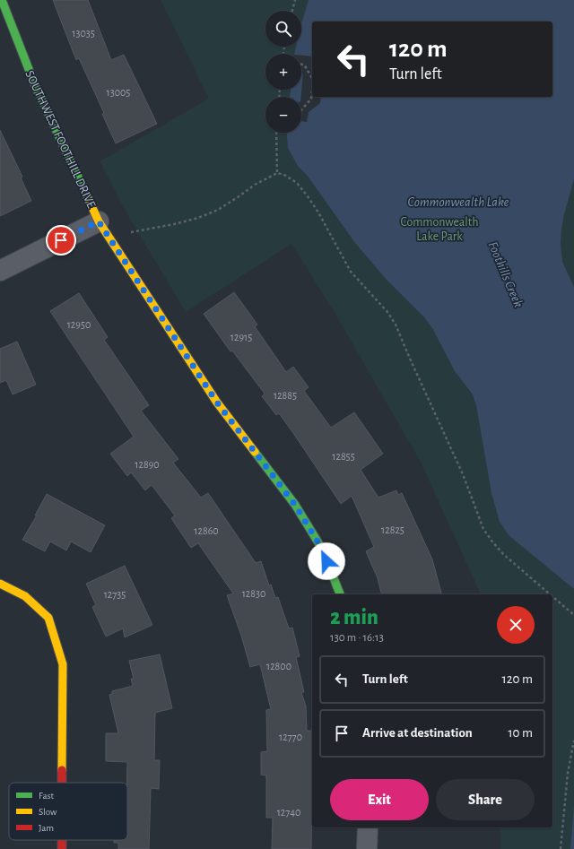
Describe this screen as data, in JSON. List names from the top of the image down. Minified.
{"streets":{"street":["SOUTHWEST FOOTHILL DRIVE"]},"water":["Commonwealth Lake","Foothills Creek"],"parks":["Commonwealth Lake Park"],"house_numbers":["13035","13005","12950","12915","12885","12855","12890","12825","12860","12830","12735","12800","12770","12740"],"legend":["Fast","Slow","Jam"],"page":{"map_buttons":["+","−"],"turn":["120 m","Turn left"],"heading":["2 min","130 m · 16:13"],"list":[{"name":"Turn left","value":"120 m"},{"name":"Arrive at destination","value":"10 m"}],"buttons":["Exit","Share"]}}
